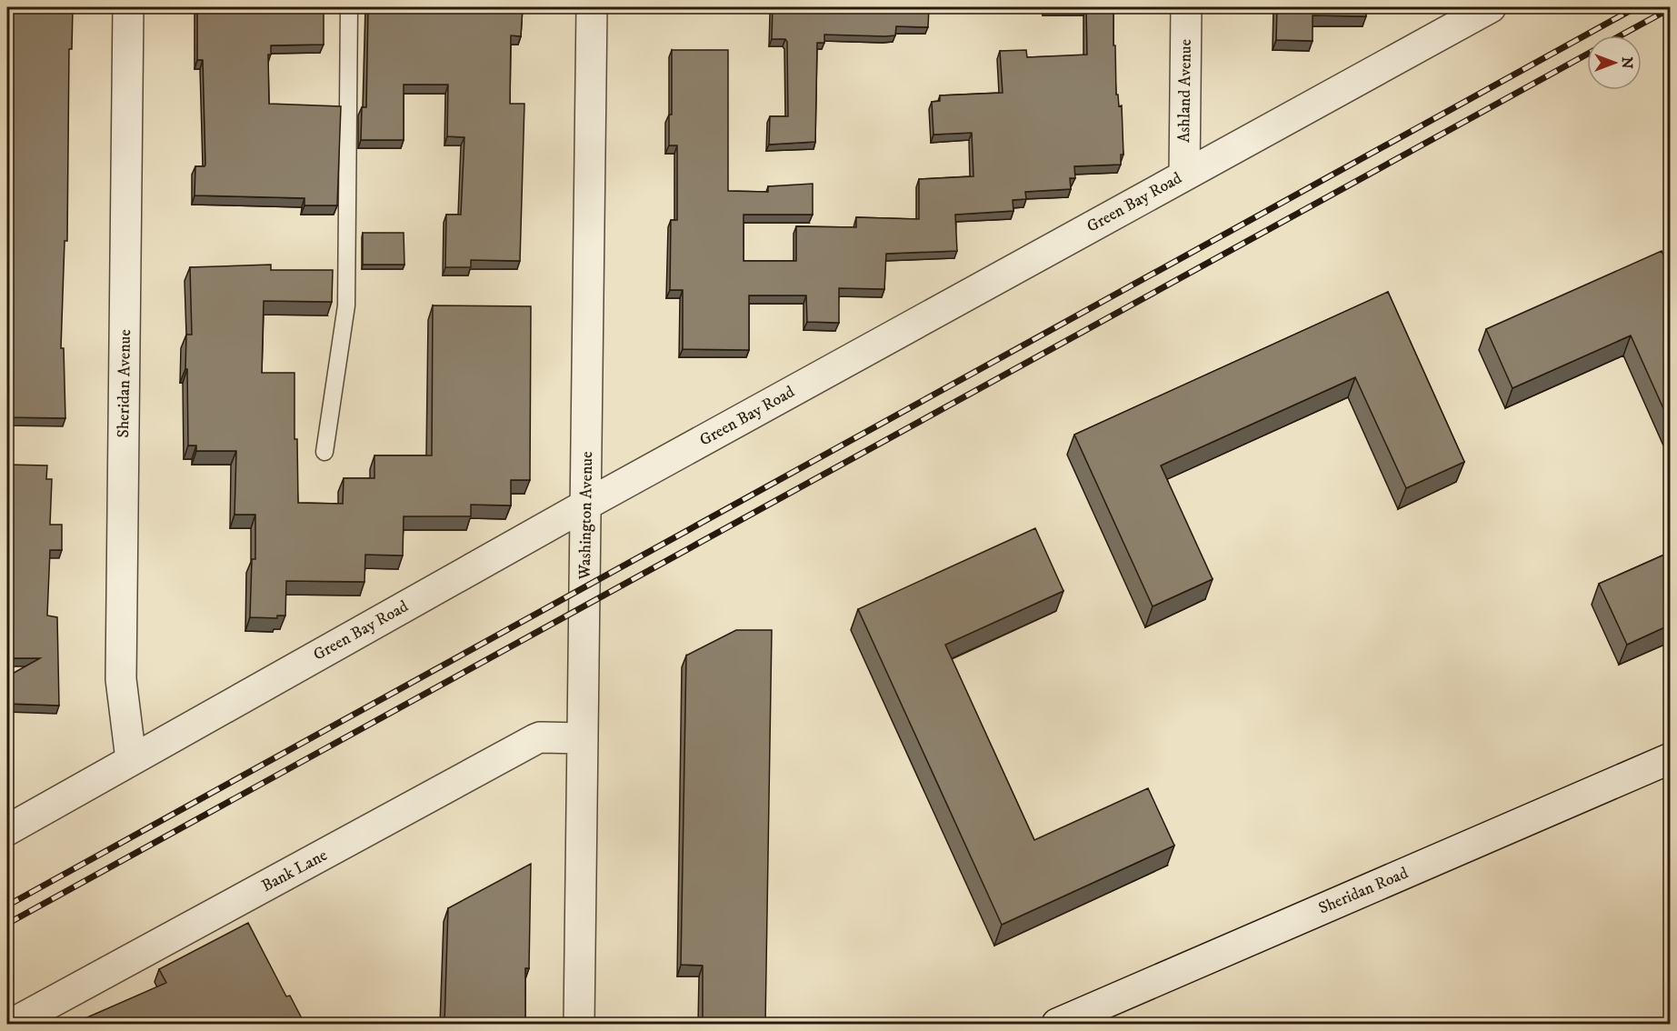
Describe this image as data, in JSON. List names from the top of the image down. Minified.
{"streets":{"street":["Ashland Avenue","Green Bay Road","Sheridan Avenue","Washington Avenue","Bank Lane","Sheridan Road"]},"crossings":[["Ashland Avenue","Green Bay Road"],["Green Bay Road","Sheridan Avenue"],["Green Bay Road","Washington Avenue"],["Washington Avenue","Bank Lane"]],"north":"right"}
